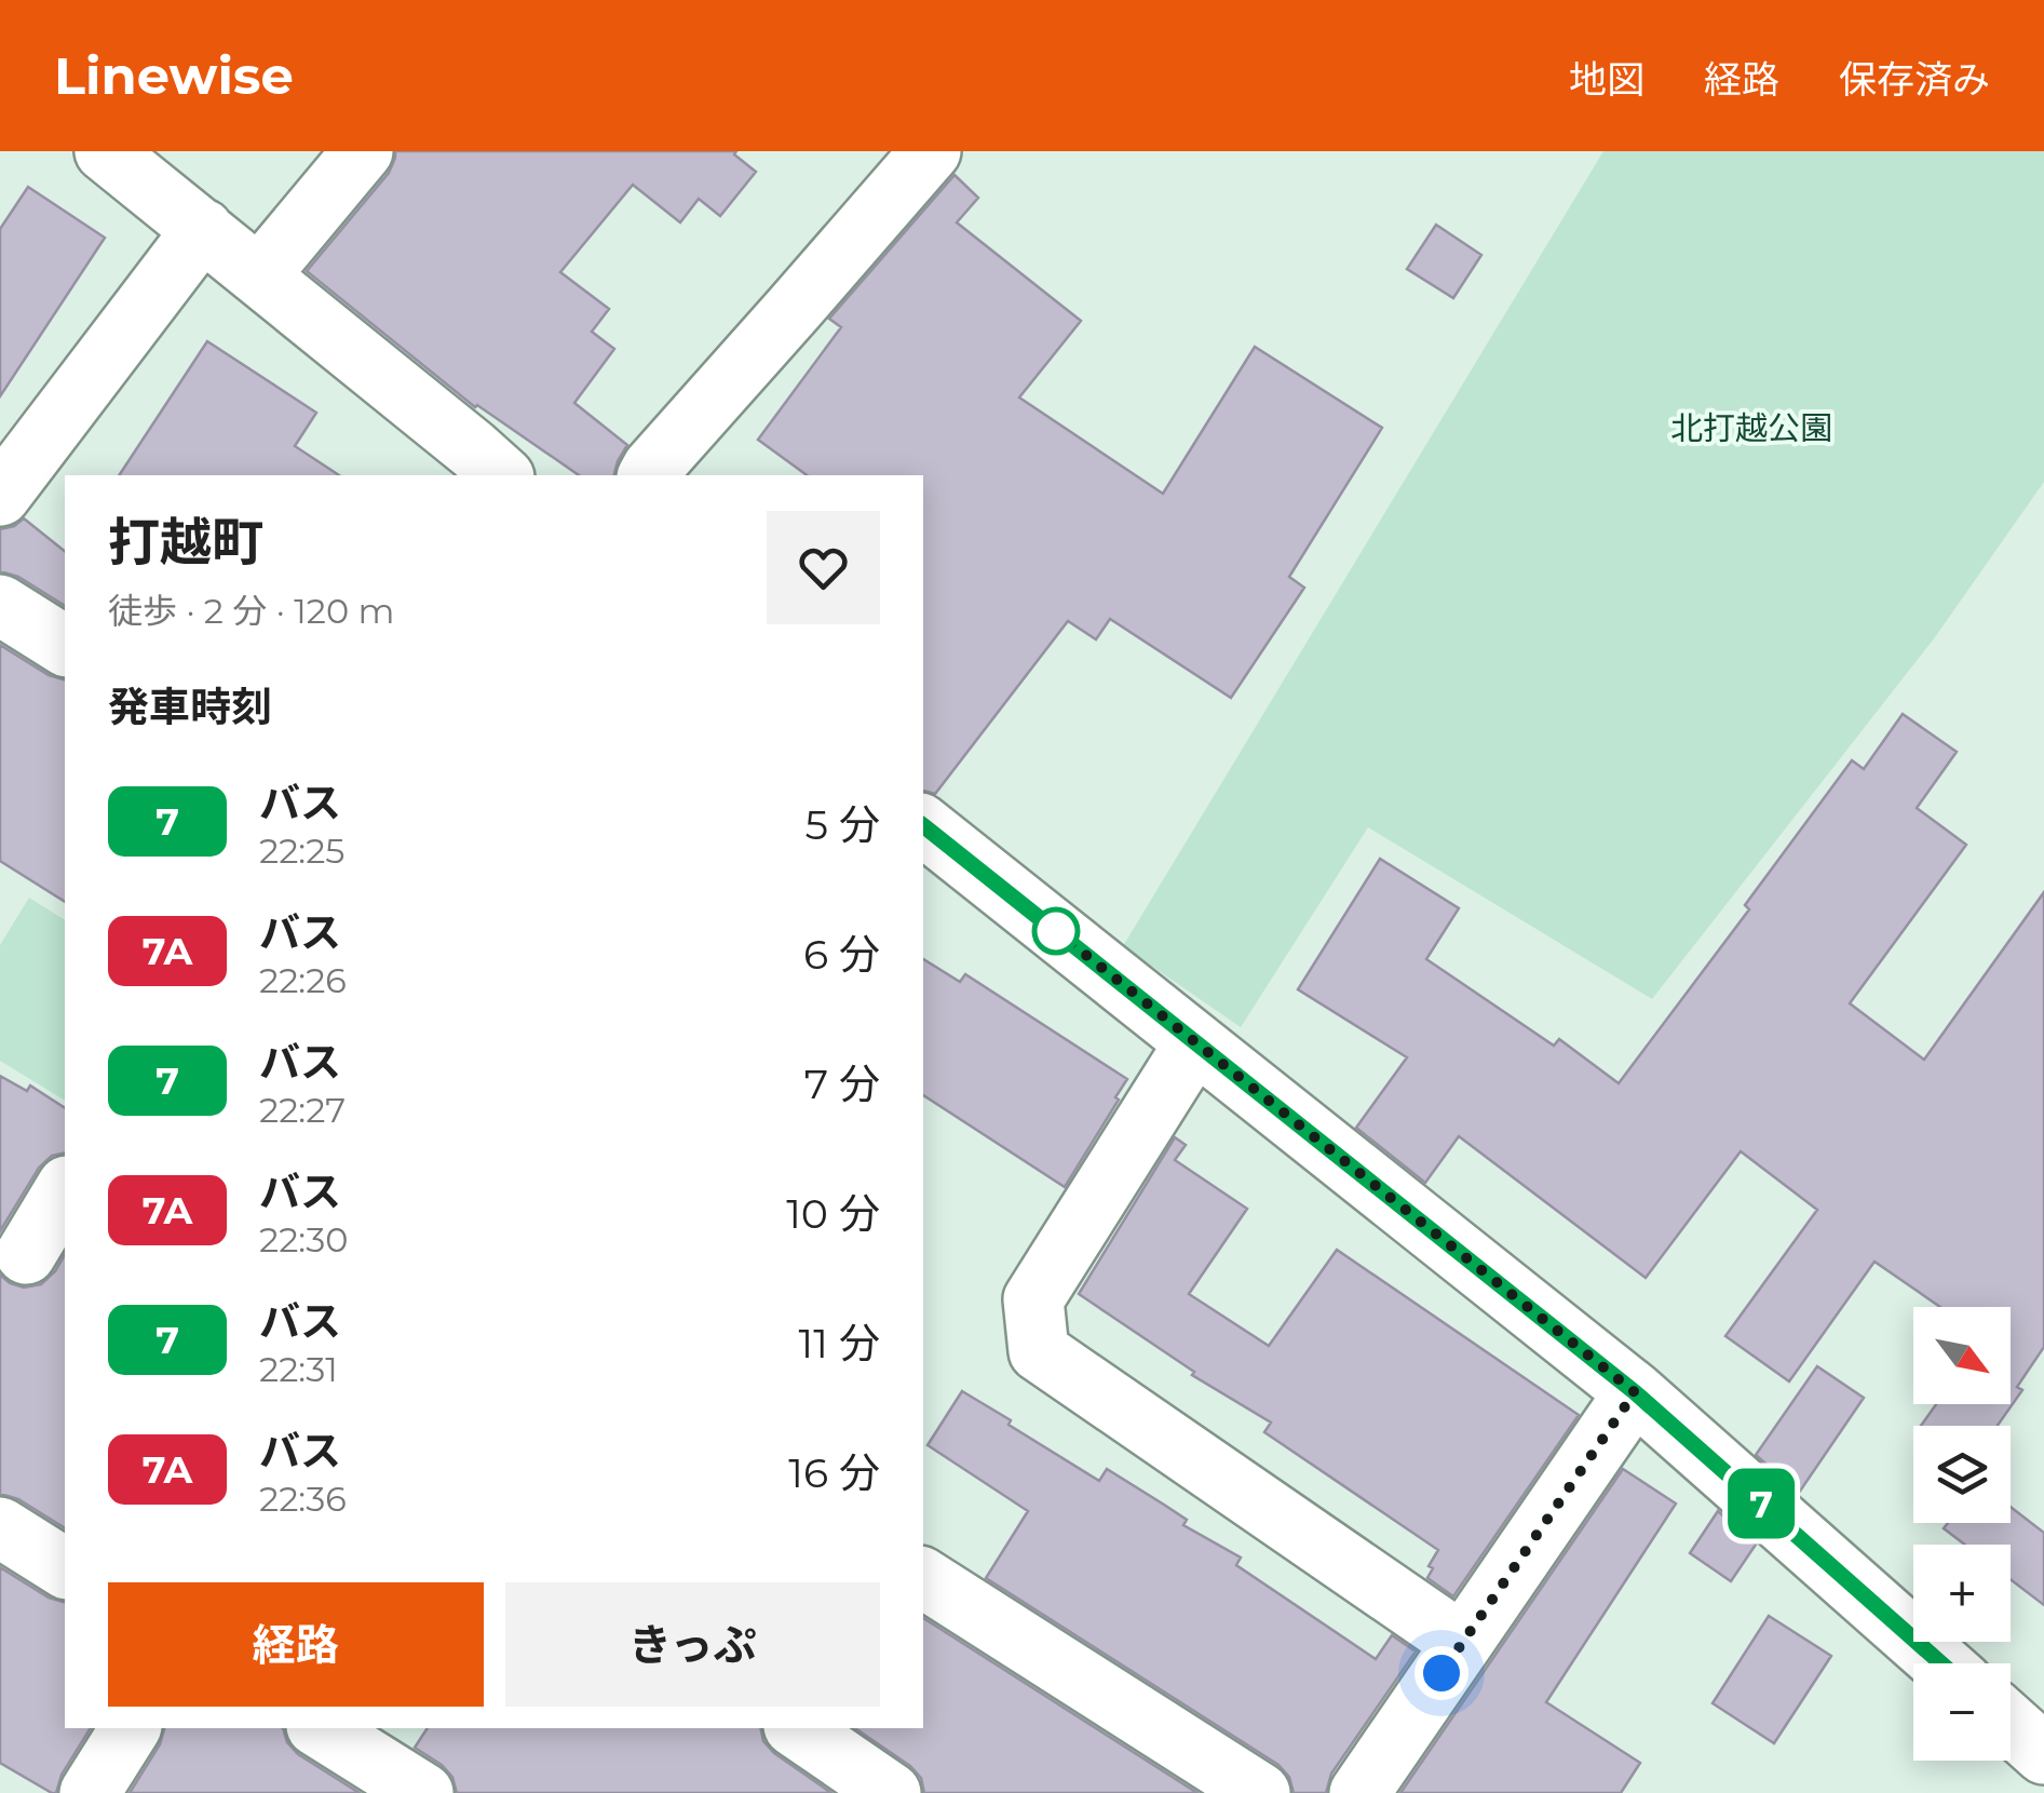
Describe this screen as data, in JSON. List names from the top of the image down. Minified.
{"parks":["北打越公園"],"lines":["bus line 7"],"north":"bottom right","page":{"header":"Linewise","nav":["地図","経路","保存済み"],"on_map":"7","heading":[["打越町","徒歩 · 2 分 · 120 m"],"発車時刻"],"list":[{"mark":"7","name":"バス","note":"22:25","value":"5 分"},{"mark":"7A","name":"バス","note":"22:26","value":"6 分"},{"mark":"7","name":"バス","note":"22:27","value":"7 分"},{"mark":"7A","name":"バス","note":"22:30","value":"10 分"},{"mark":"7","name":"バス","note":"22:31","value":"11 分"},{"mark":"7A","name":"バス","note":"22:36","value":"16 分"}],"map_buttons":["+","−"],"buttons":["経路","きっぷ"]}}
